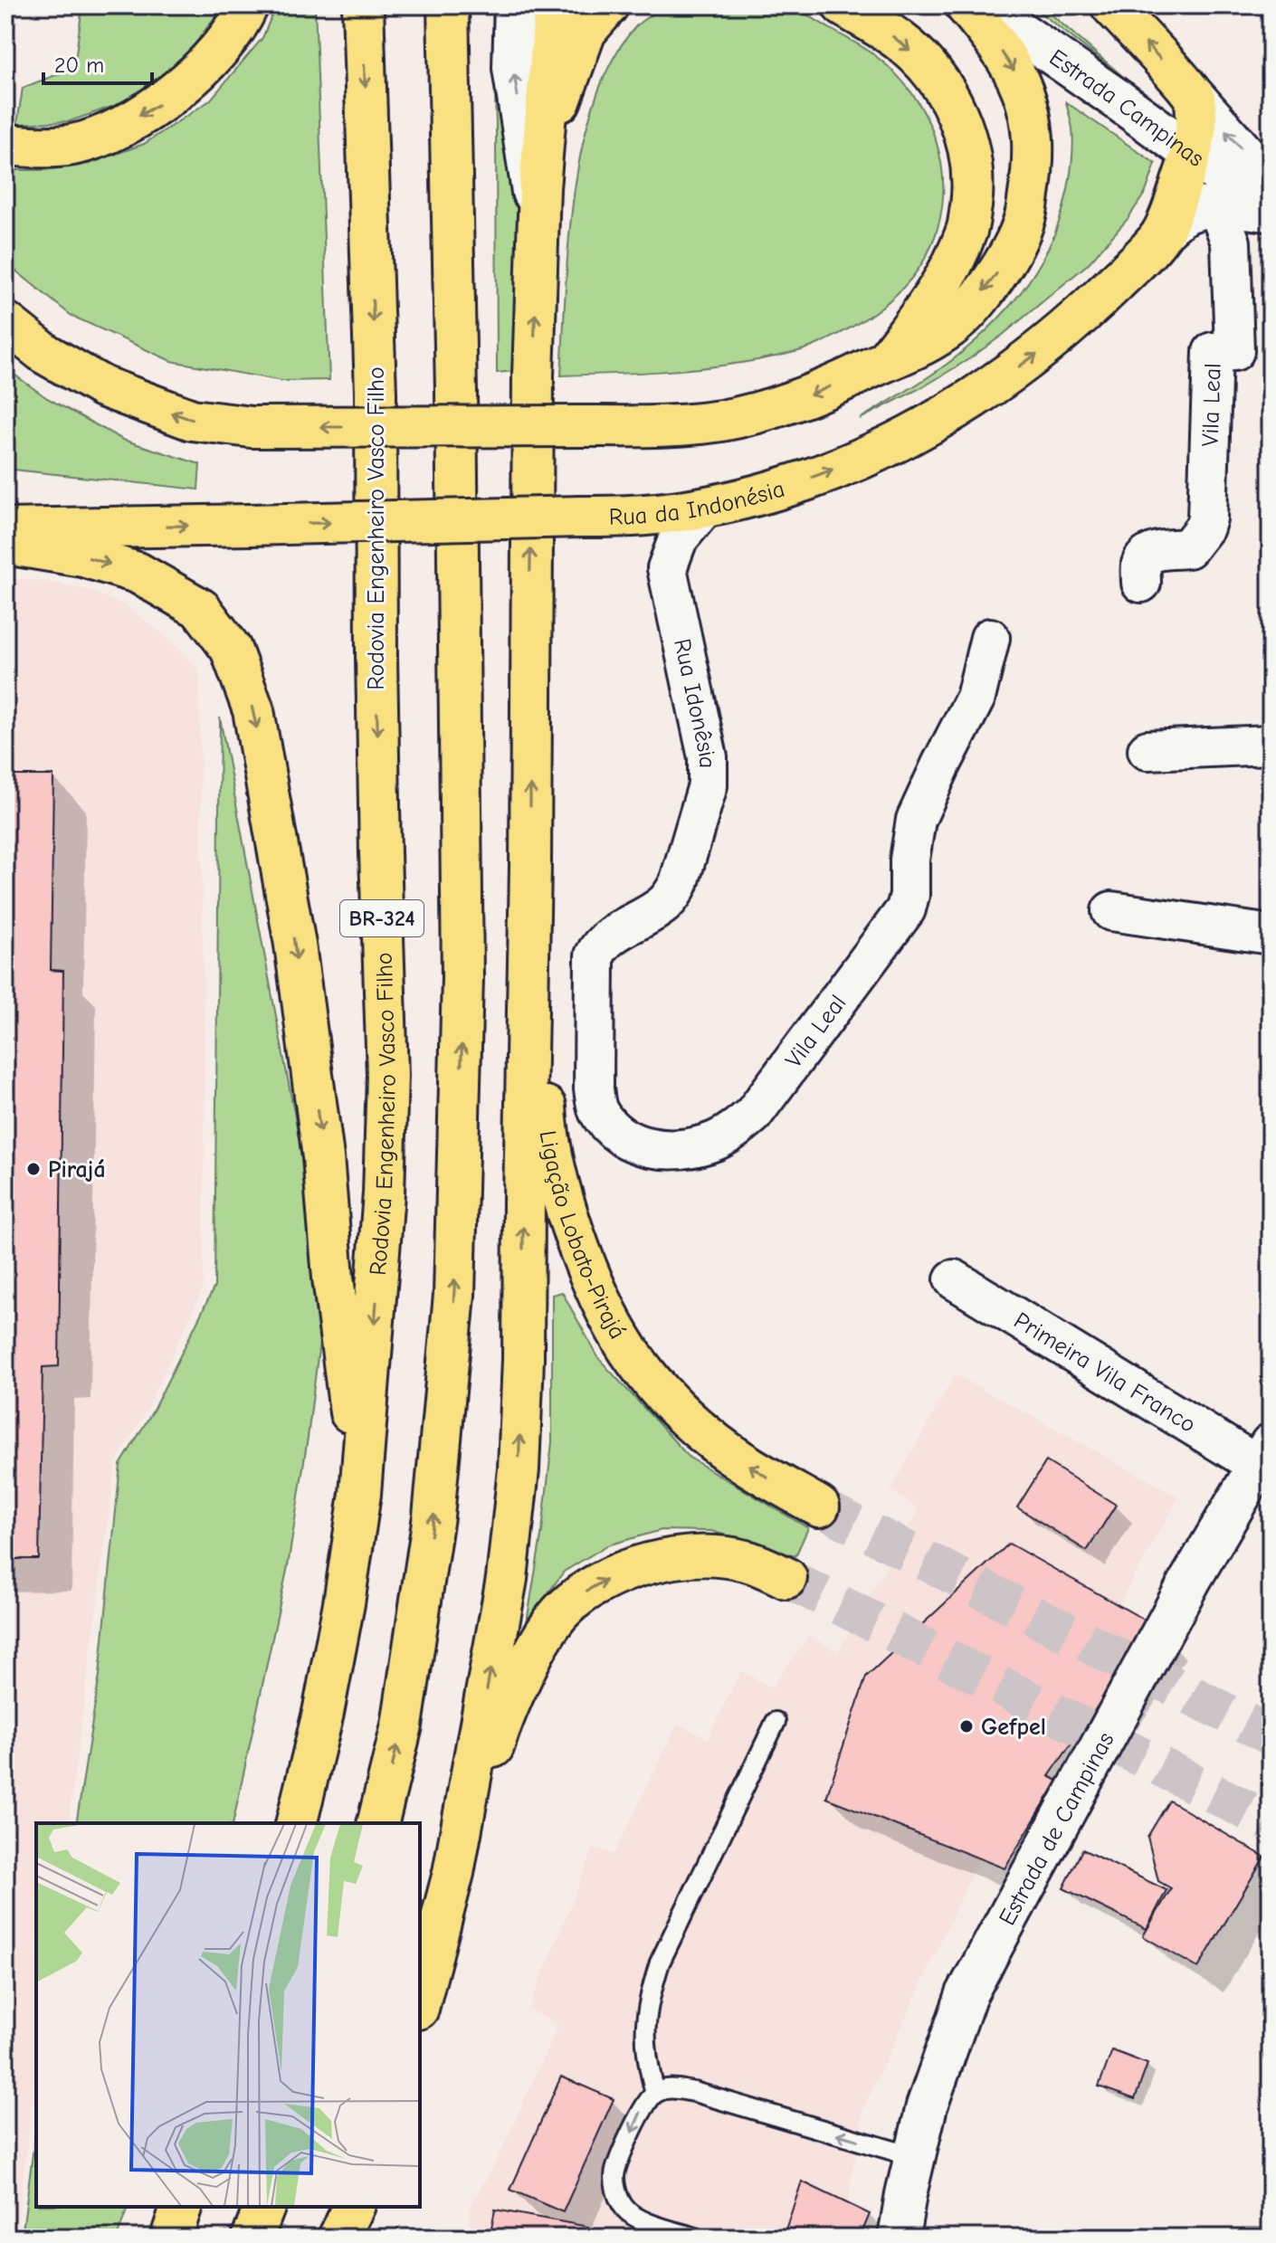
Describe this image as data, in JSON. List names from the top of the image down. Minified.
{"streets":{"main road":["Estrada Campinas","Rua da Indonésia","Rodovia Engenheiro Vasco Filho","BR-324","Ligação Lobato-Pirajá","Estrada de Campinas"],"street":["Vila Leal","Rua Idonêsia","Primeira Vila Franco"]},"crossings":[["Estrada Campinas","Rua da Indonésia"],["Vila Leal","Rua Idonêsia"],["Rua da Indonésia","Rua Idonêsia"],["Primeira Vila Franco","Estrada de Campinas"]],"places":["Pirajá","Gefpel"],"scale_bar":"20 m"}
